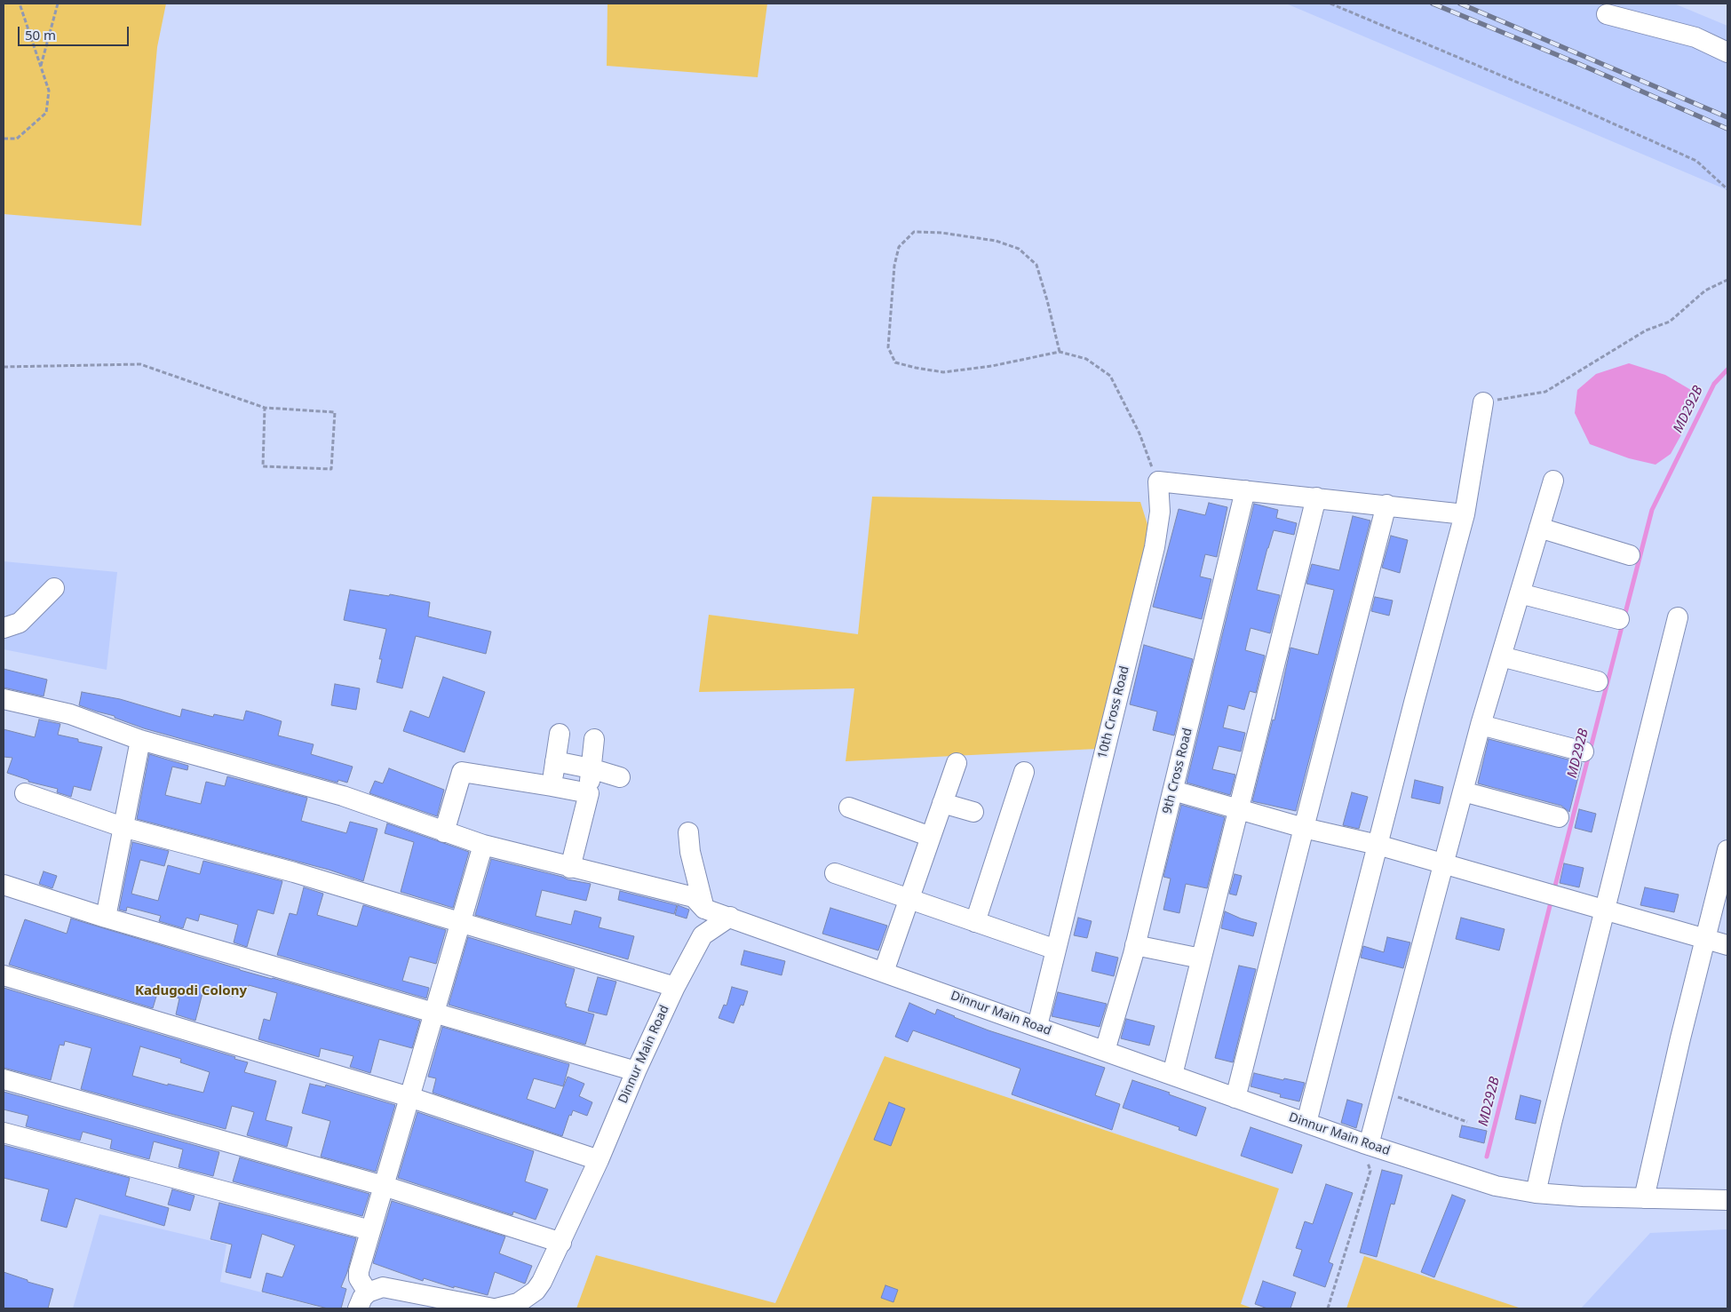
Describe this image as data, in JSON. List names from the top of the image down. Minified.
{"streets":{"street":["10th Cross Road","9th Cross Road","Dinnur Main Road"]},"crossings":[["10th Cross Road","Dinnur Main Road"],["9th Cross Road","Dinnur Main Road"]],"districts":["Kadugodi Colony"],"water":["MD292B"],"scale_bar":"50 m"}
